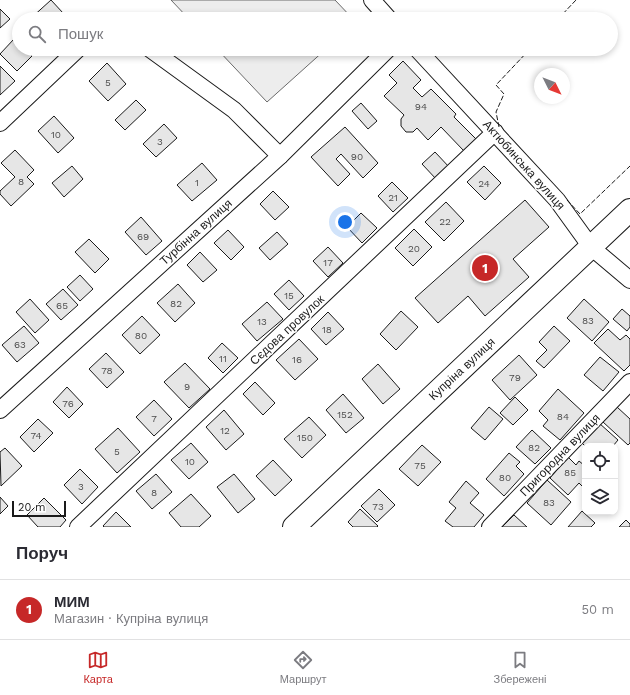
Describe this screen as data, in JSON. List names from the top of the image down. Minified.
{"streets":{"main road":["Купріна вулиця"],"street":["Актюбинська вулиця","Турбінна вулиця","Сєдова провулок","Пригородна вулиця"]},"crossings":[["Актюбинська вулиця","Сєдова провулок"],["Актюбинська вулиця","Купріна вулиця"]],"house_numbers":["5","94","10","3","90","8","1","24","21","22","69","20","17","15","82","65","83","13","18","80","63","11","16","78","79","9","76","152","84","7","12","74","150","82","5","10","75","85","80","3","8","83","73"],"scale_bar":"20 m","north":"bottom right","page":{"search":"Пошук","pins":"1","scale":"20 m","heading":"Поруч","list":[{"mark":"1","name":"МИМ","note":"Магазин · Купріна вулиця","value":"50 m"}],"nav":["Карта","Маршрут","Збережені"]}}
